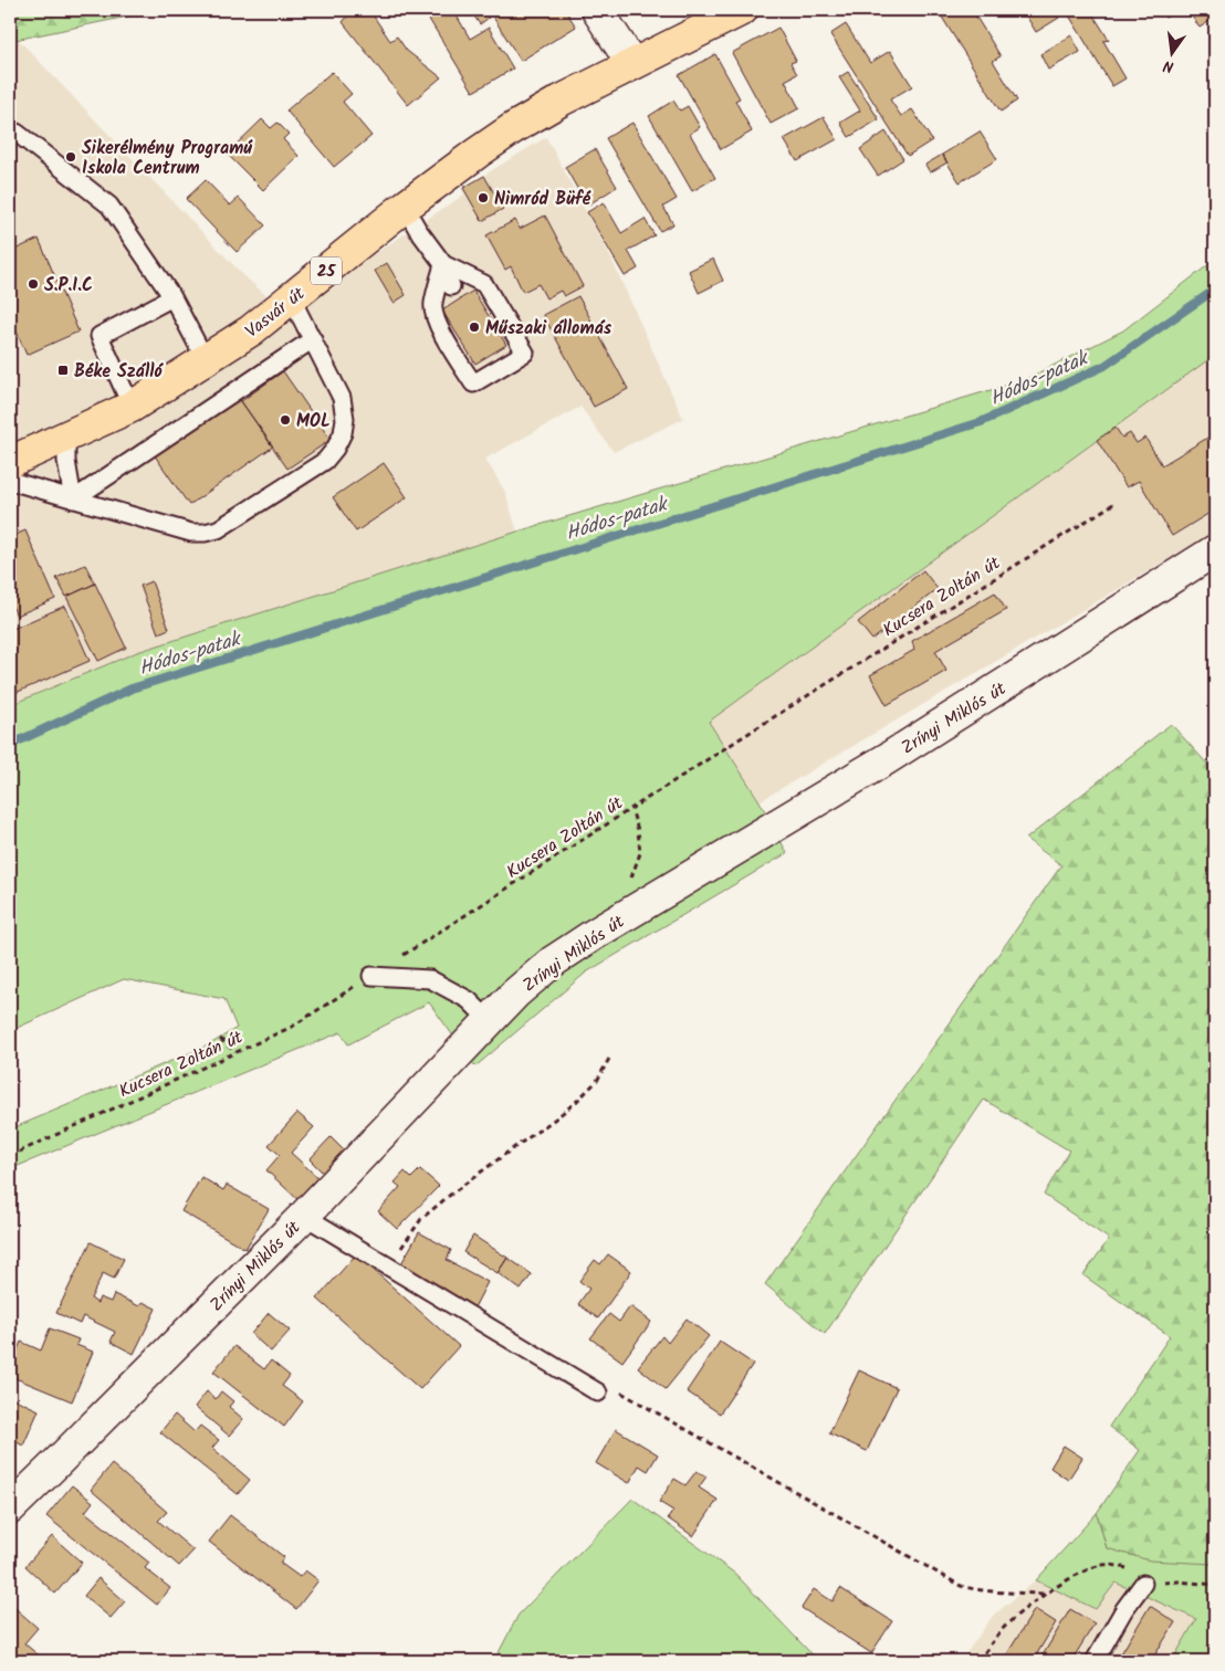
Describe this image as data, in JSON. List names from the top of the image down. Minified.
{"streets":{"main road":["25","Vasvár út"],"street":["Zrínyi Miklós út"],"path":["Kucsera Zoltán út"]},"crossings":[["25","Vasvár út"]],"water":["Hódos-patak"],"places":{"other":["Sikerélmény Programú Iskola Centrum","Nimród Büfé","S.P.I.C","Műszaki állomás","MOL"],"transit":["Béke Szálló"]},"north":"bottom"}
